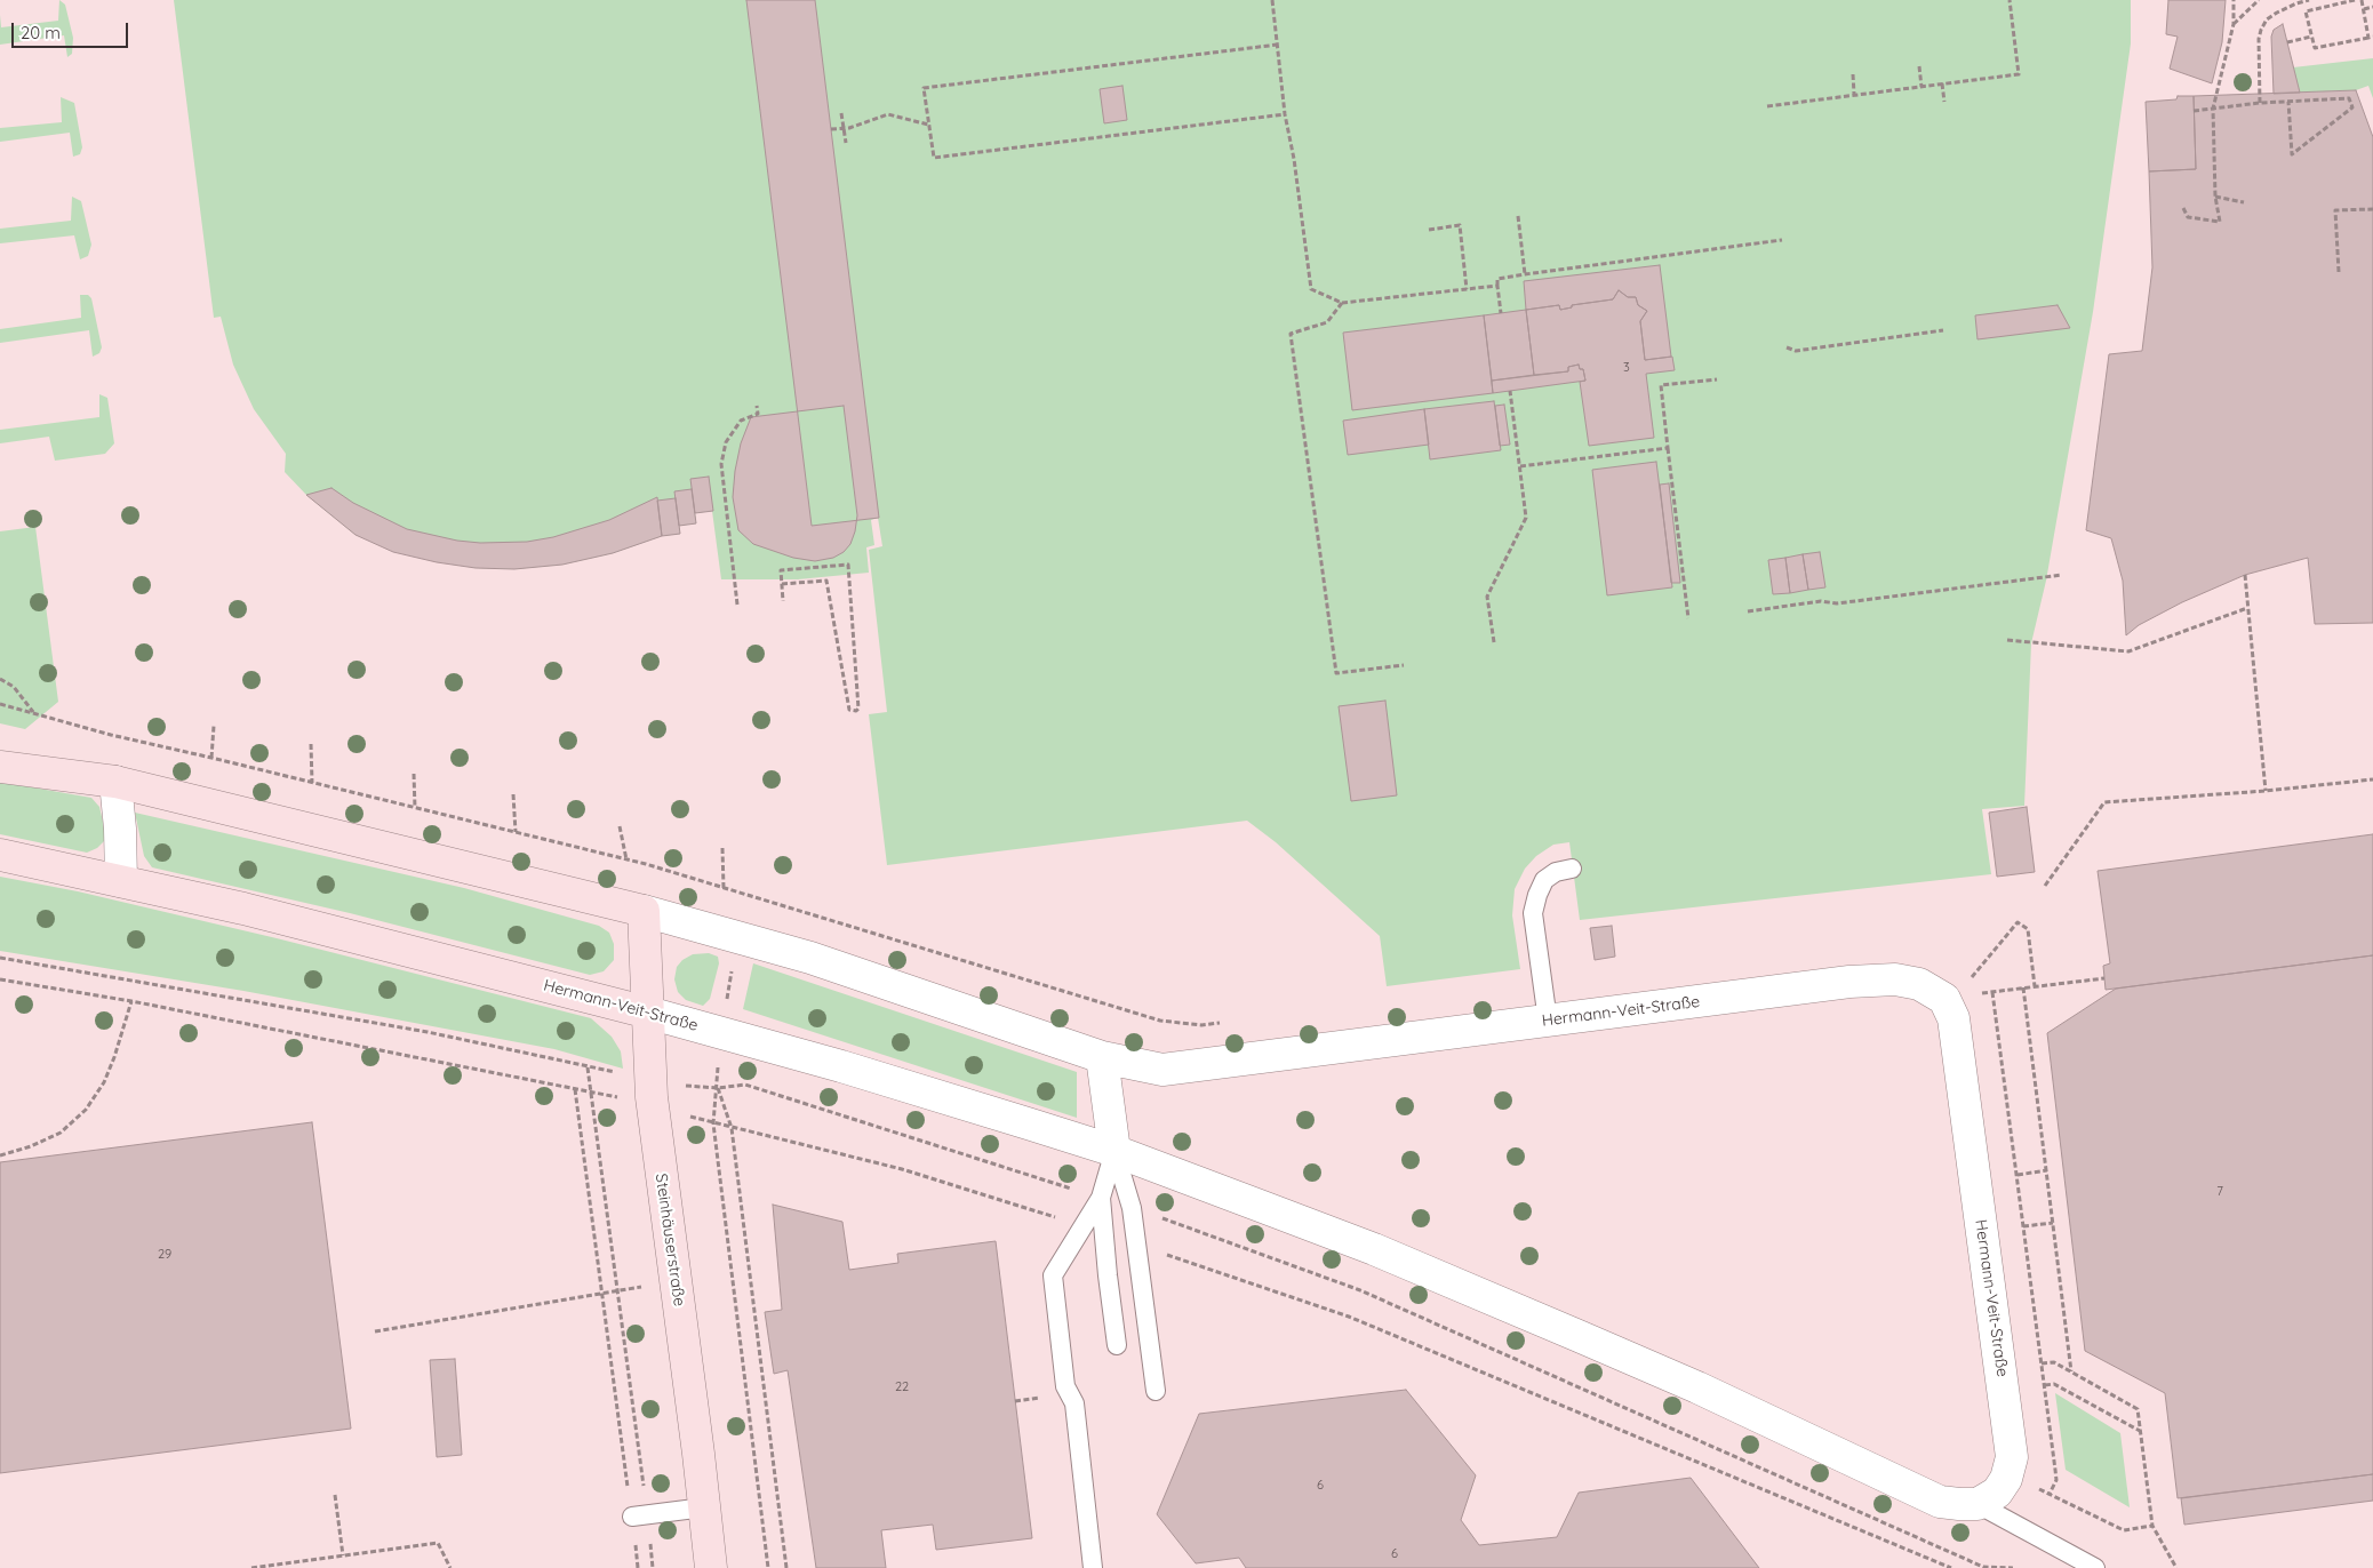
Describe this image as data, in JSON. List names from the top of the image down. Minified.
{"streets":{"street":["Hermann-Veit-Straße","Steinhäuserstraße"]},"crossings":[["Hermann-Veit-Straße","Steinhäuserstraße"]],"house_numbers":["3","7","29","22","6","6"],"scale_bar":"20 m"}
